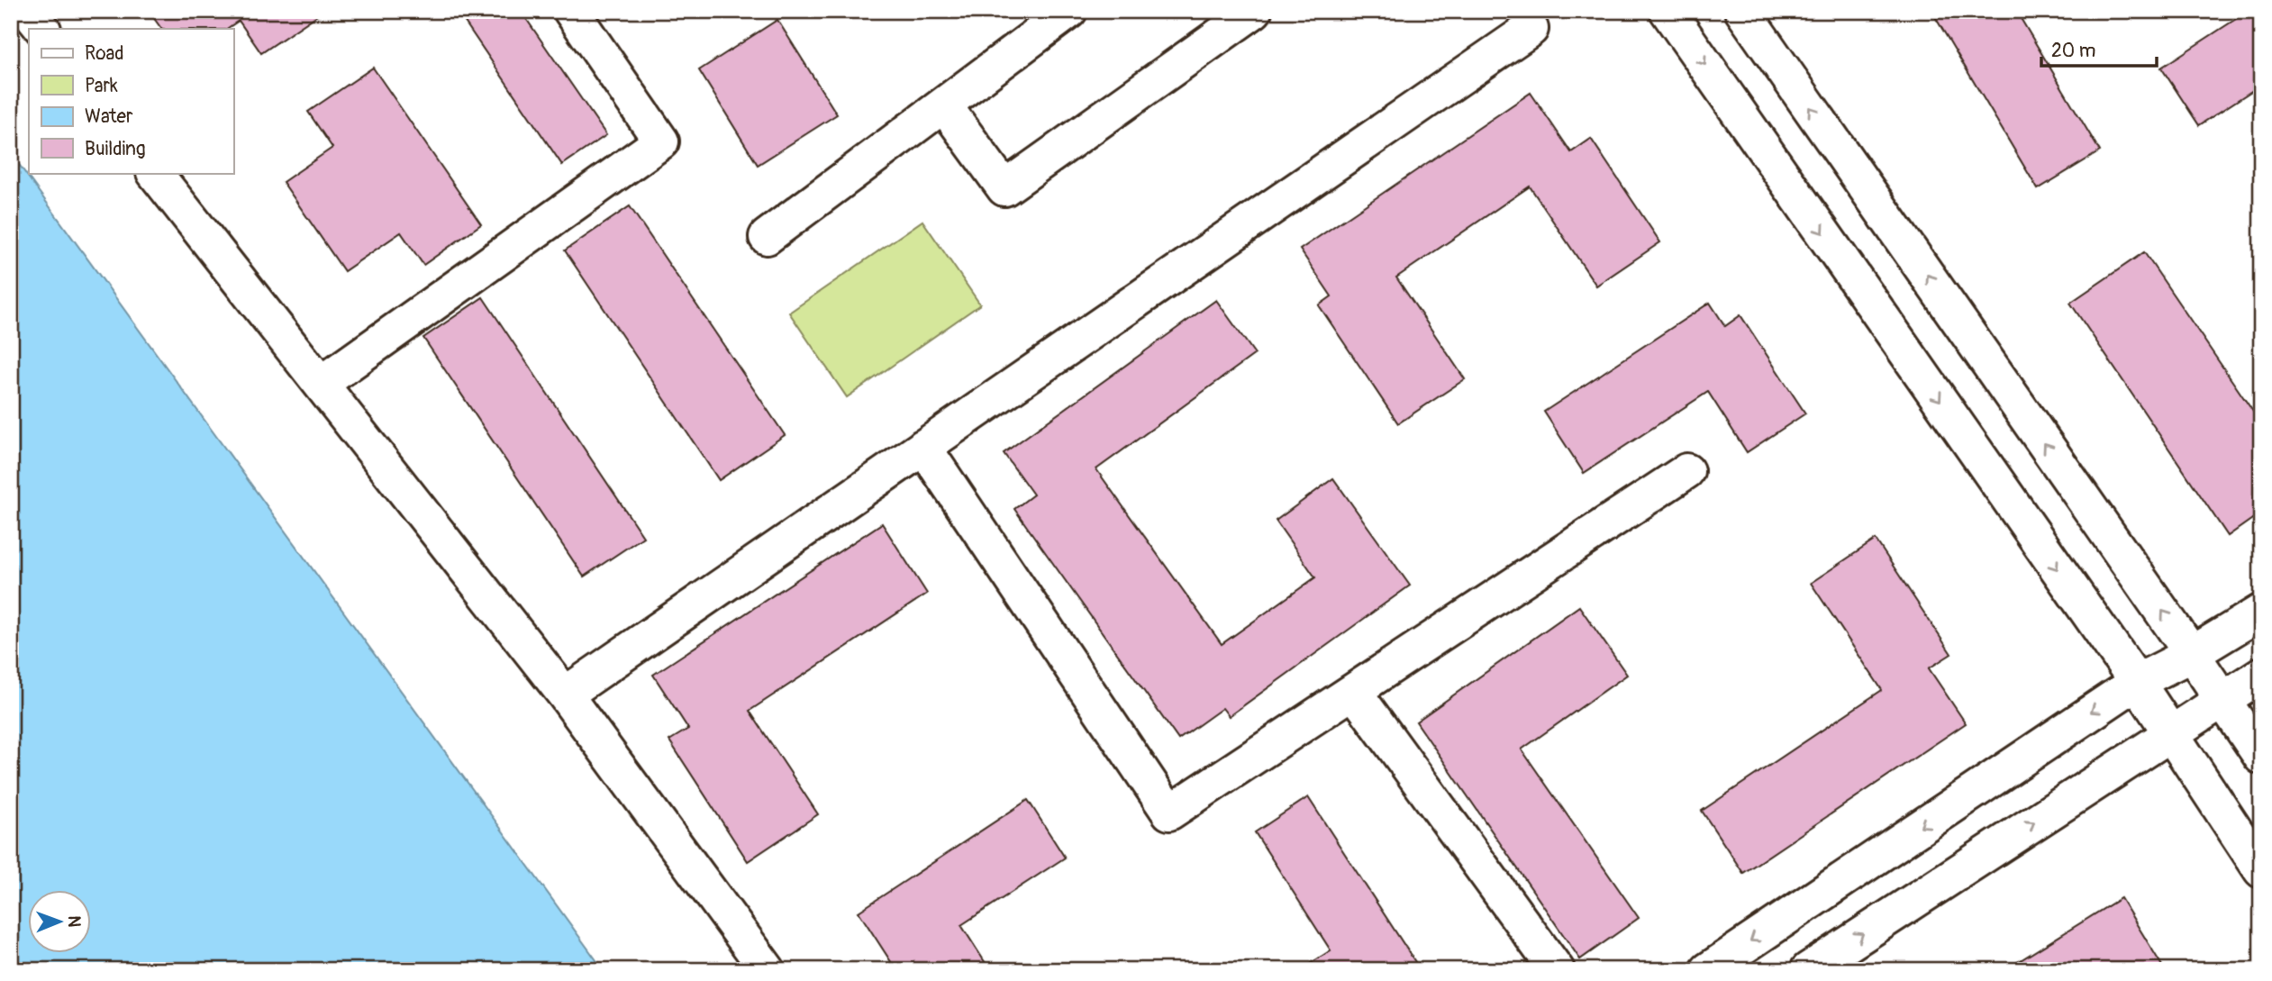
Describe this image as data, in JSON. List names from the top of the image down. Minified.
{"legend":["Road","Park","Water","Building"],"scale_bar":"20 m","north":"right"}
